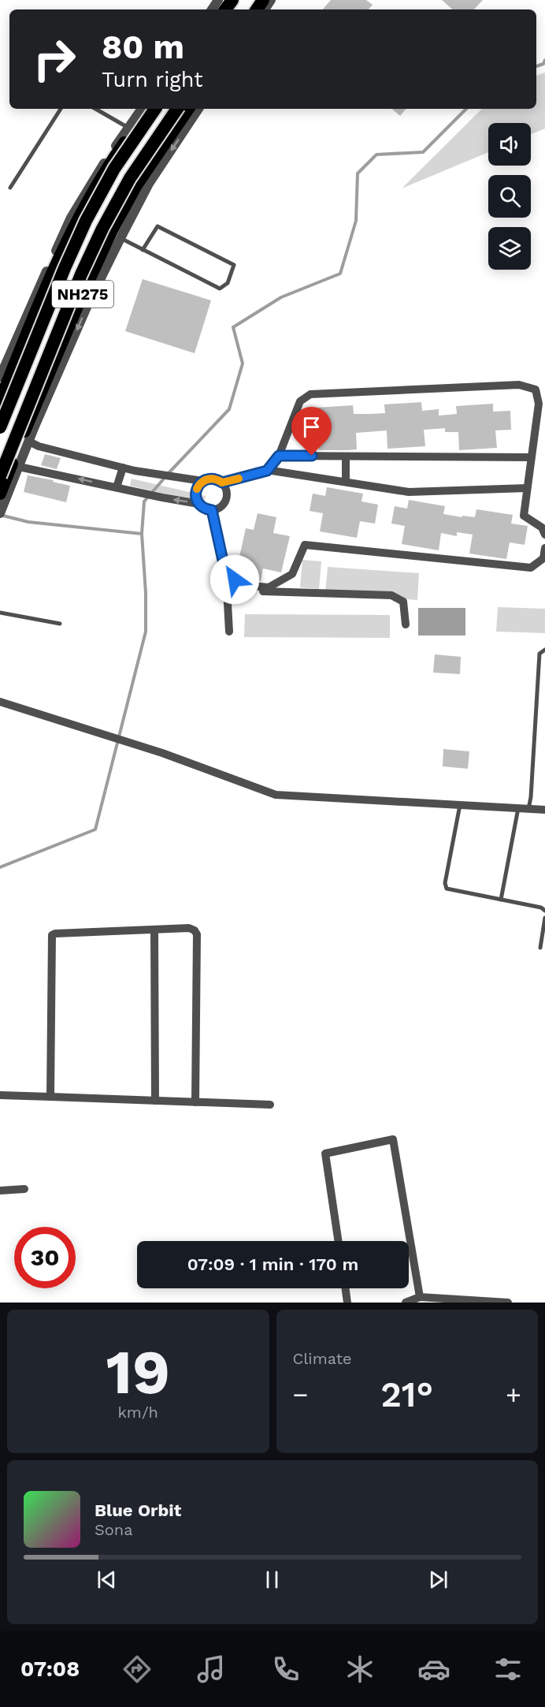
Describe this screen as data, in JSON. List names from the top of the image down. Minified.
{"streets":{"highway":["NH275"]},"page":{"turn":["80 m","Turn right"],"limit":"30","trip":"07:09 · 1 min · 170 m","tile":[["19","km/h"],"Climate"],"heat":["−","21°","+"],"song":["Blue Orbit","Sona"],"tabs":"07:08"}}
